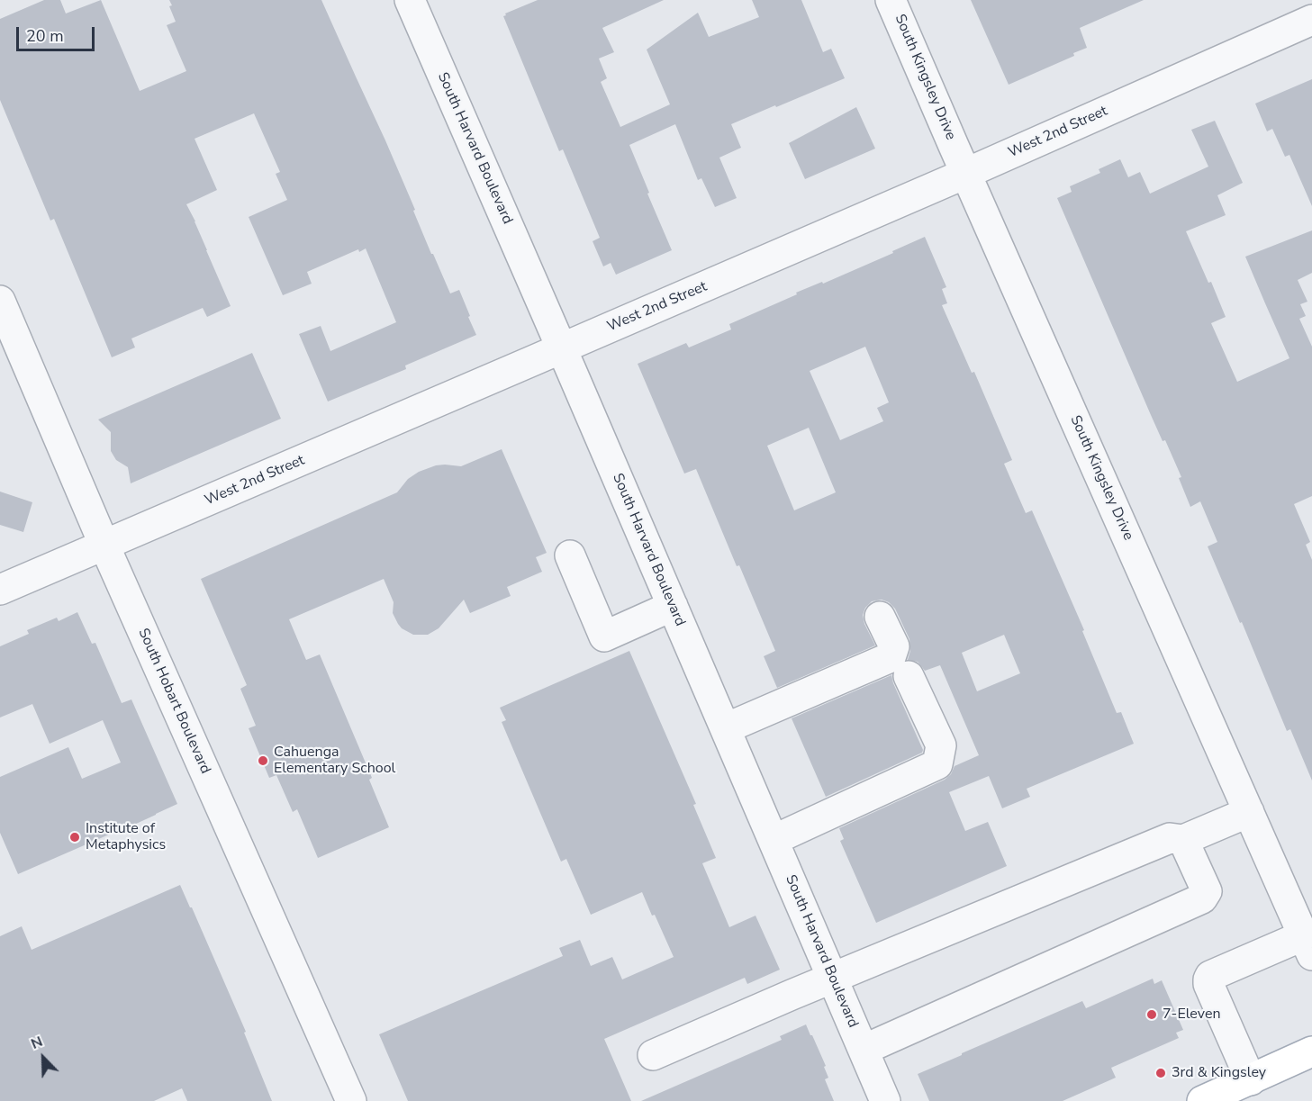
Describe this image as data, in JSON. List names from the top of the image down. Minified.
{"streets":{"street":["South Kingsley Drive","West 2nd Street","South Harvard Boulevard","South Hobart Boulevard"]},"crossings":[["South Kingsley Drive","West 2nd Street"],["West 2nd Street","South Harvard Boulevard"],["West 2nd Street","South Hobart Boulevard"]],"places":["Cahuenga Elementary School","Institute of Metaphysics","7-Eleven","3rd & Kingsley"],"scale_bar":"20 m","north":"top left"}
